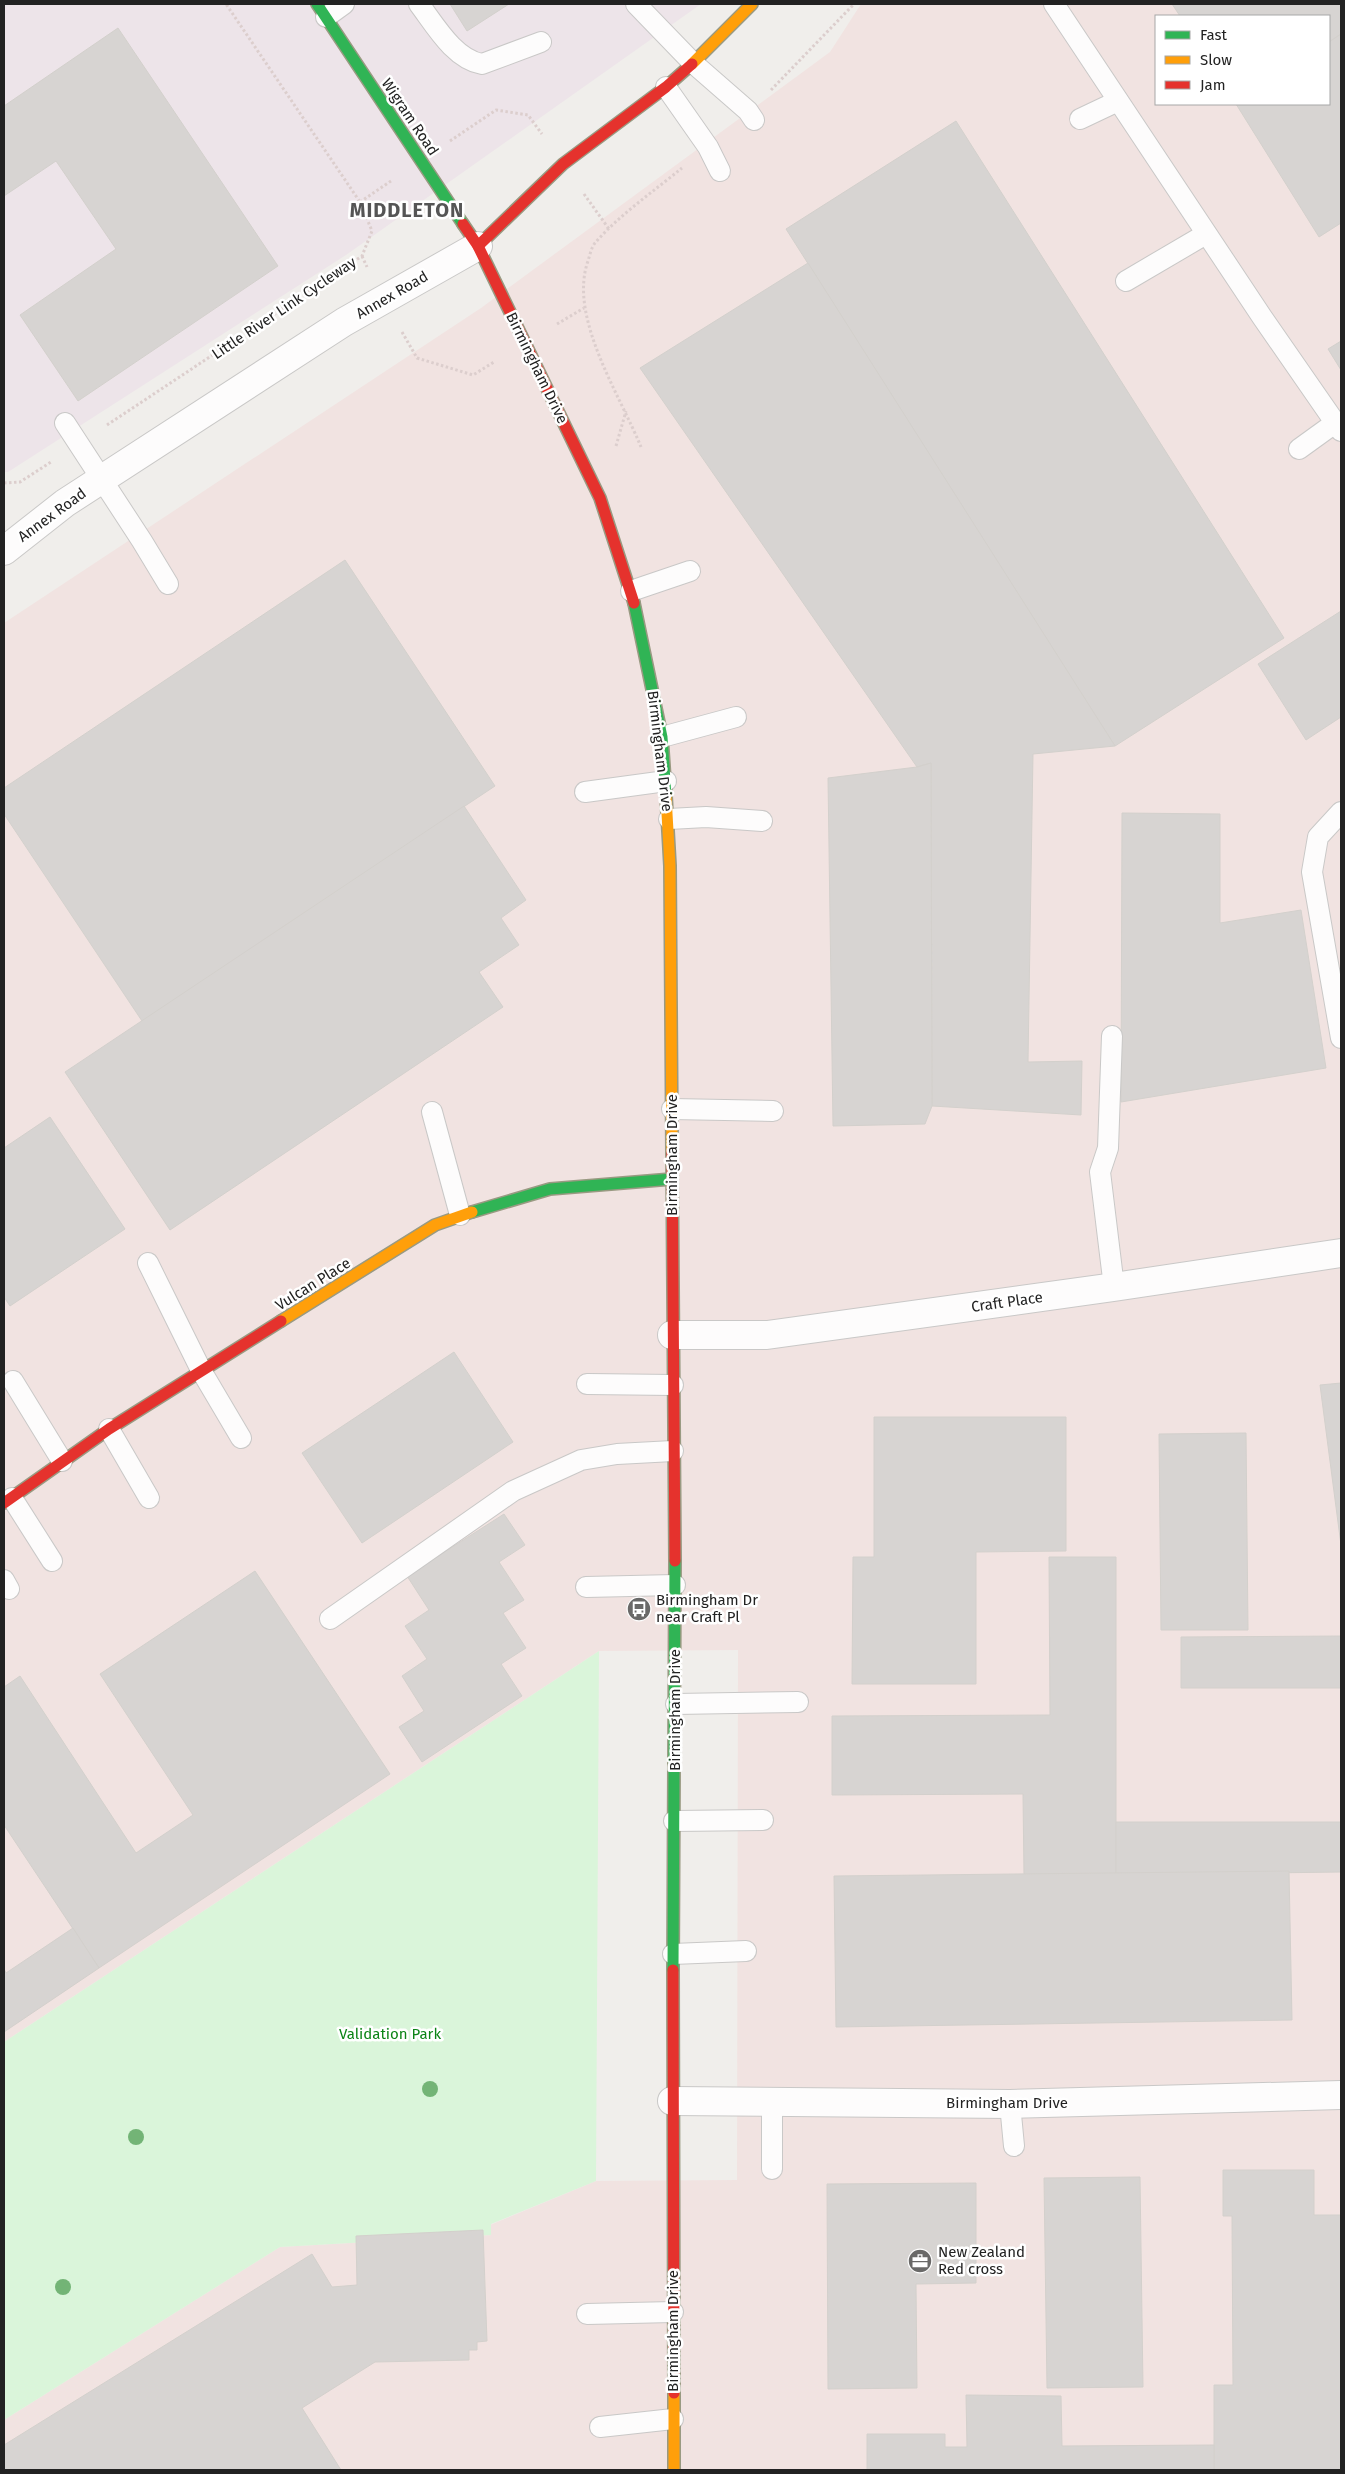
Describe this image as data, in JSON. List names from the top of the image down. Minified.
{"streets":{"main road":["Wigram Road","Annex Road","Birmingham Drive","Vulcan Place"],"street":["Craft Place"],"path":["Little River Link Cycleway"]},"crossings":[["Wigram Road","Annex Road"],["Wigram Road","Birmingham Drive"],["Annex Road","Birmingham Drive"],["Birmingham Drive","Vulcan Place"],["Birmingham Drive","Craft Place"]],"districts":["MIDDLETON"],"parks":["Validation Park"],"places":{"bus stop":["Birmingham Dr near Craft Pl"],"office":["New Zealand Red cross"]},"legend":["Fast","Slow","Jam"]}
